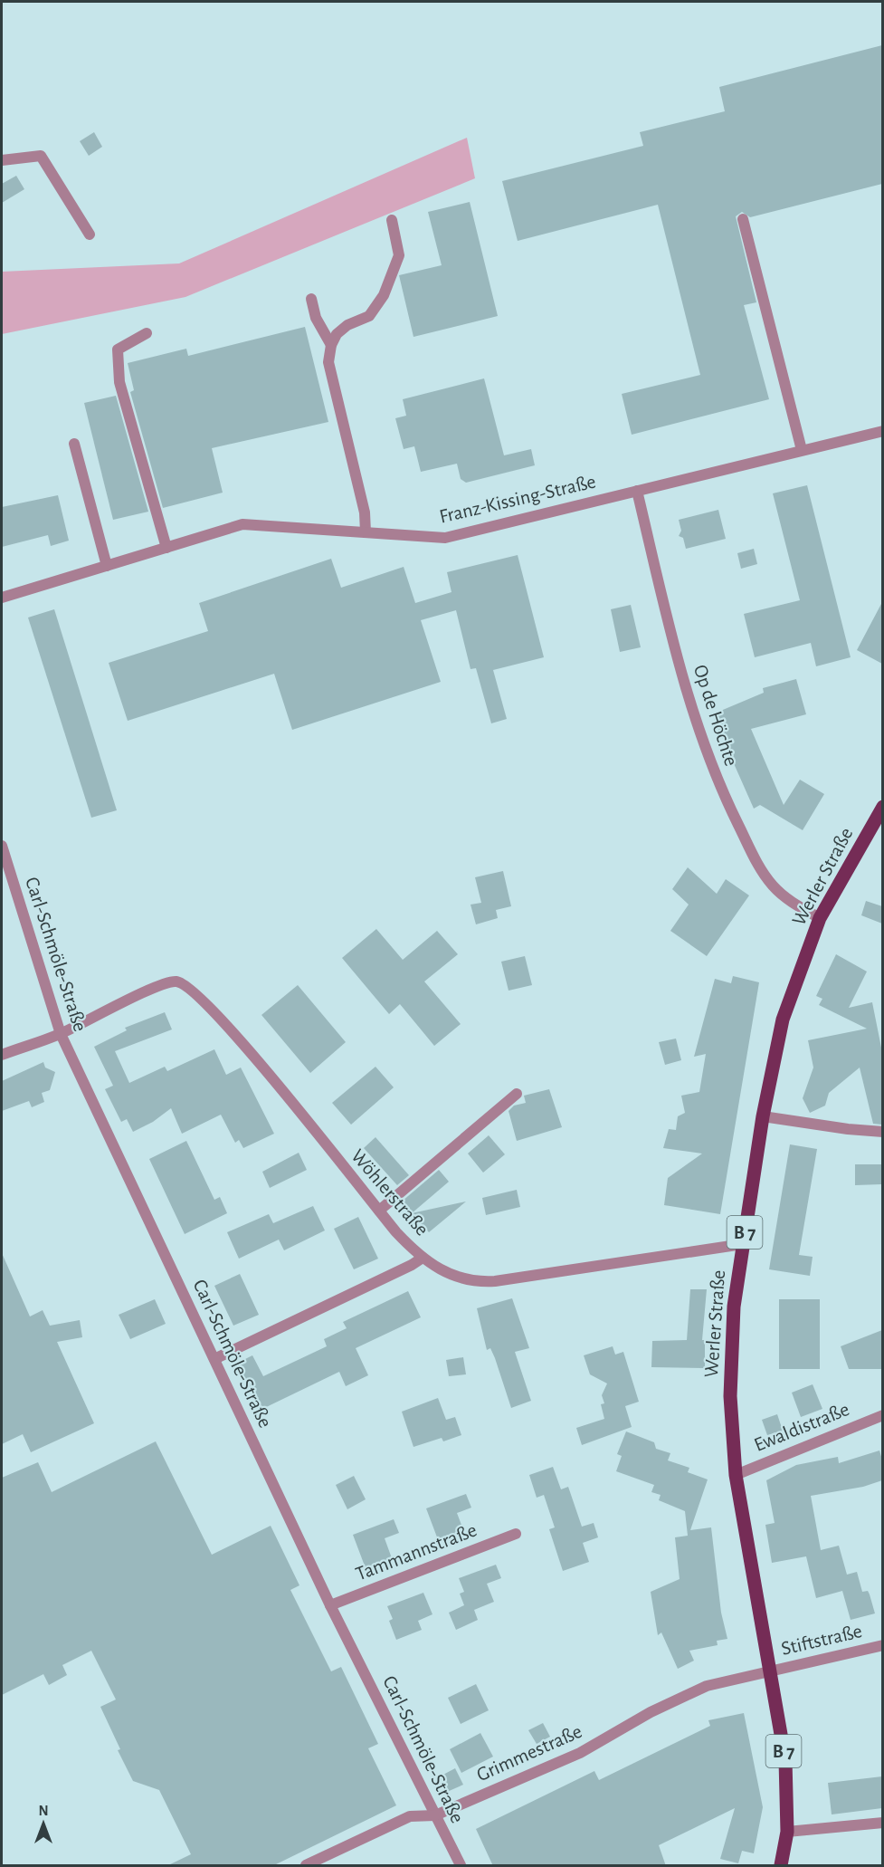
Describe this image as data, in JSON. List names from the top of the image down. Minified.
{"streets":{"main road":["Werler Straße","B 7"],"street":["Franz-Kissing-Straße","Op de Höchte","Carl-Schmöle-Straße","Wöhlerstraße","Ewaldistraße","Tammannstraße","Stiftstraße","Grimmestraße"]},"crossings":[["Franz-Kissing-Straße","Op de Höchte"],["Op de Höchte","Werler Straße"],["Werler Straße","Wöhlerstraße"],["Werler Straße","Ewaldistraße"],["Werler Straße","Stiftstraße"],["Werler Straße","Grimmestraße"],["Carl-Schmöle-Straße","Wöhlerstraße"],["Carl-Schmöle-Straße","Tammannstraße"],["Carl-Schmöle-Straße","Grimmestraße"],["Stiftstraße","Grimmestraße"]],"north":"top"}
